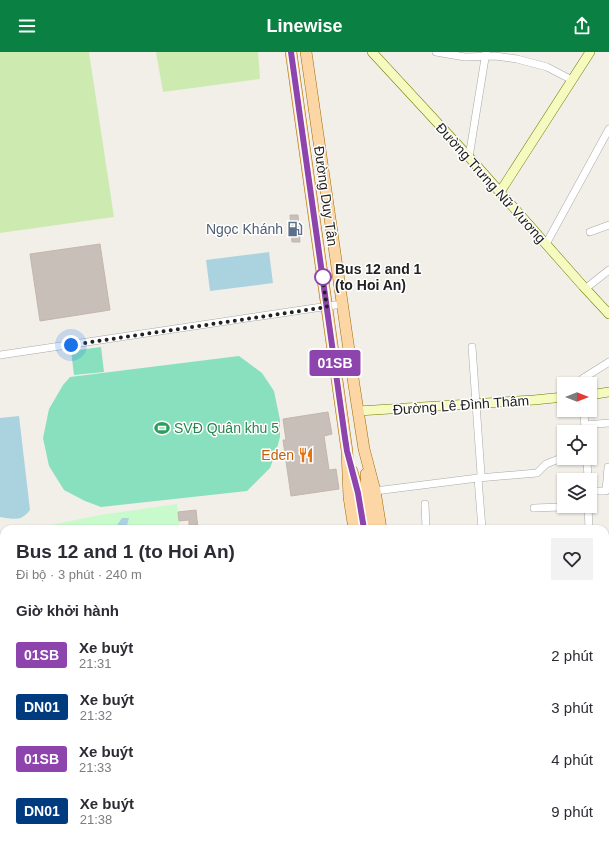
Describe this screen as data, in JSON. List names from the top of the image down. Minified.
{"streets":{"main road":["Đường Duy Tân"],"street":["Đường Trưng Nữ Vương","Đường Lê Đình Thâm"]},"crossings":[["Đường Duy Tân","Đường Lê Đình Thâm"]],"places":{"fuel station":["Ngọc Khánh"],"other":["Bus 12 and 1 (to Hoi An)"],"sports":["SVĐ Quân khu 5"],"restaurant":["Eden"]},"lines":["bus line 01SB"],"north":"right","page":{"header":"Linewise","on_map":"01SB","heading":[["Bus 12 and 1 (to Hoi An)","Đi bộ · 3 phút · 240 m"],"Giờ khởi hành"],"list":[{"mark":"01SB","name":"Xe buýt","note":"21:31","value":"2 phút"},{"mark":"DN01","name":"Xe buýt","note":"21:32","value":"3 phút"},{"mark":"01SB","name":"Xe buýt","note":"21:33","value":"4 phút"},{"mark":"DN01","name":"Xe buýt","note":"21:38","value":"9 phút"}]}}
